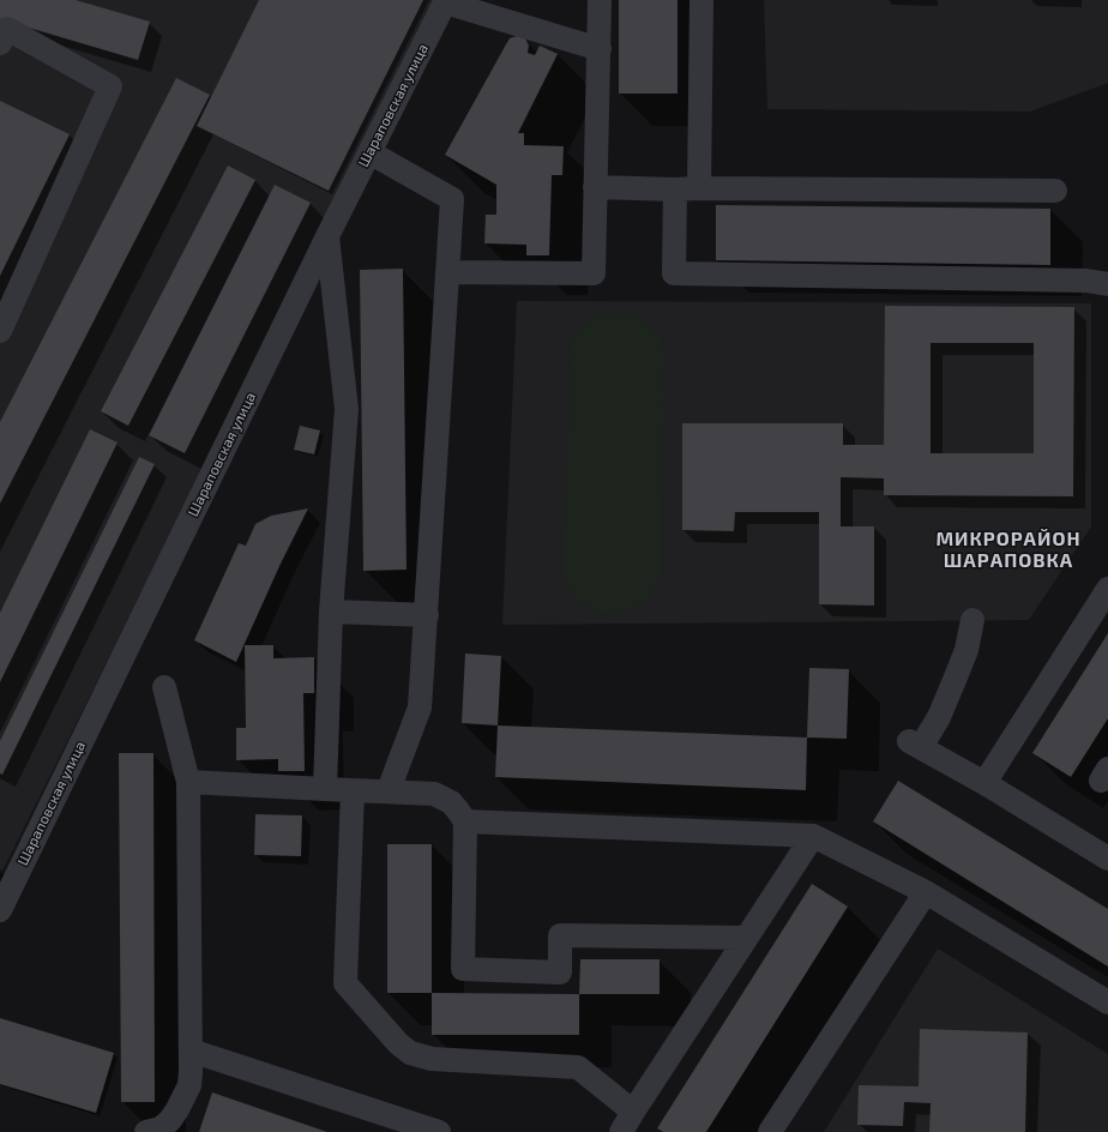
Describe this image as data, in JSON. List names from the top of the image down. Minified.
{"streets":{"street":["Шараповская улица"]},"districts":["МИКРОРАЙОН ШАРАПОВКА"]}
